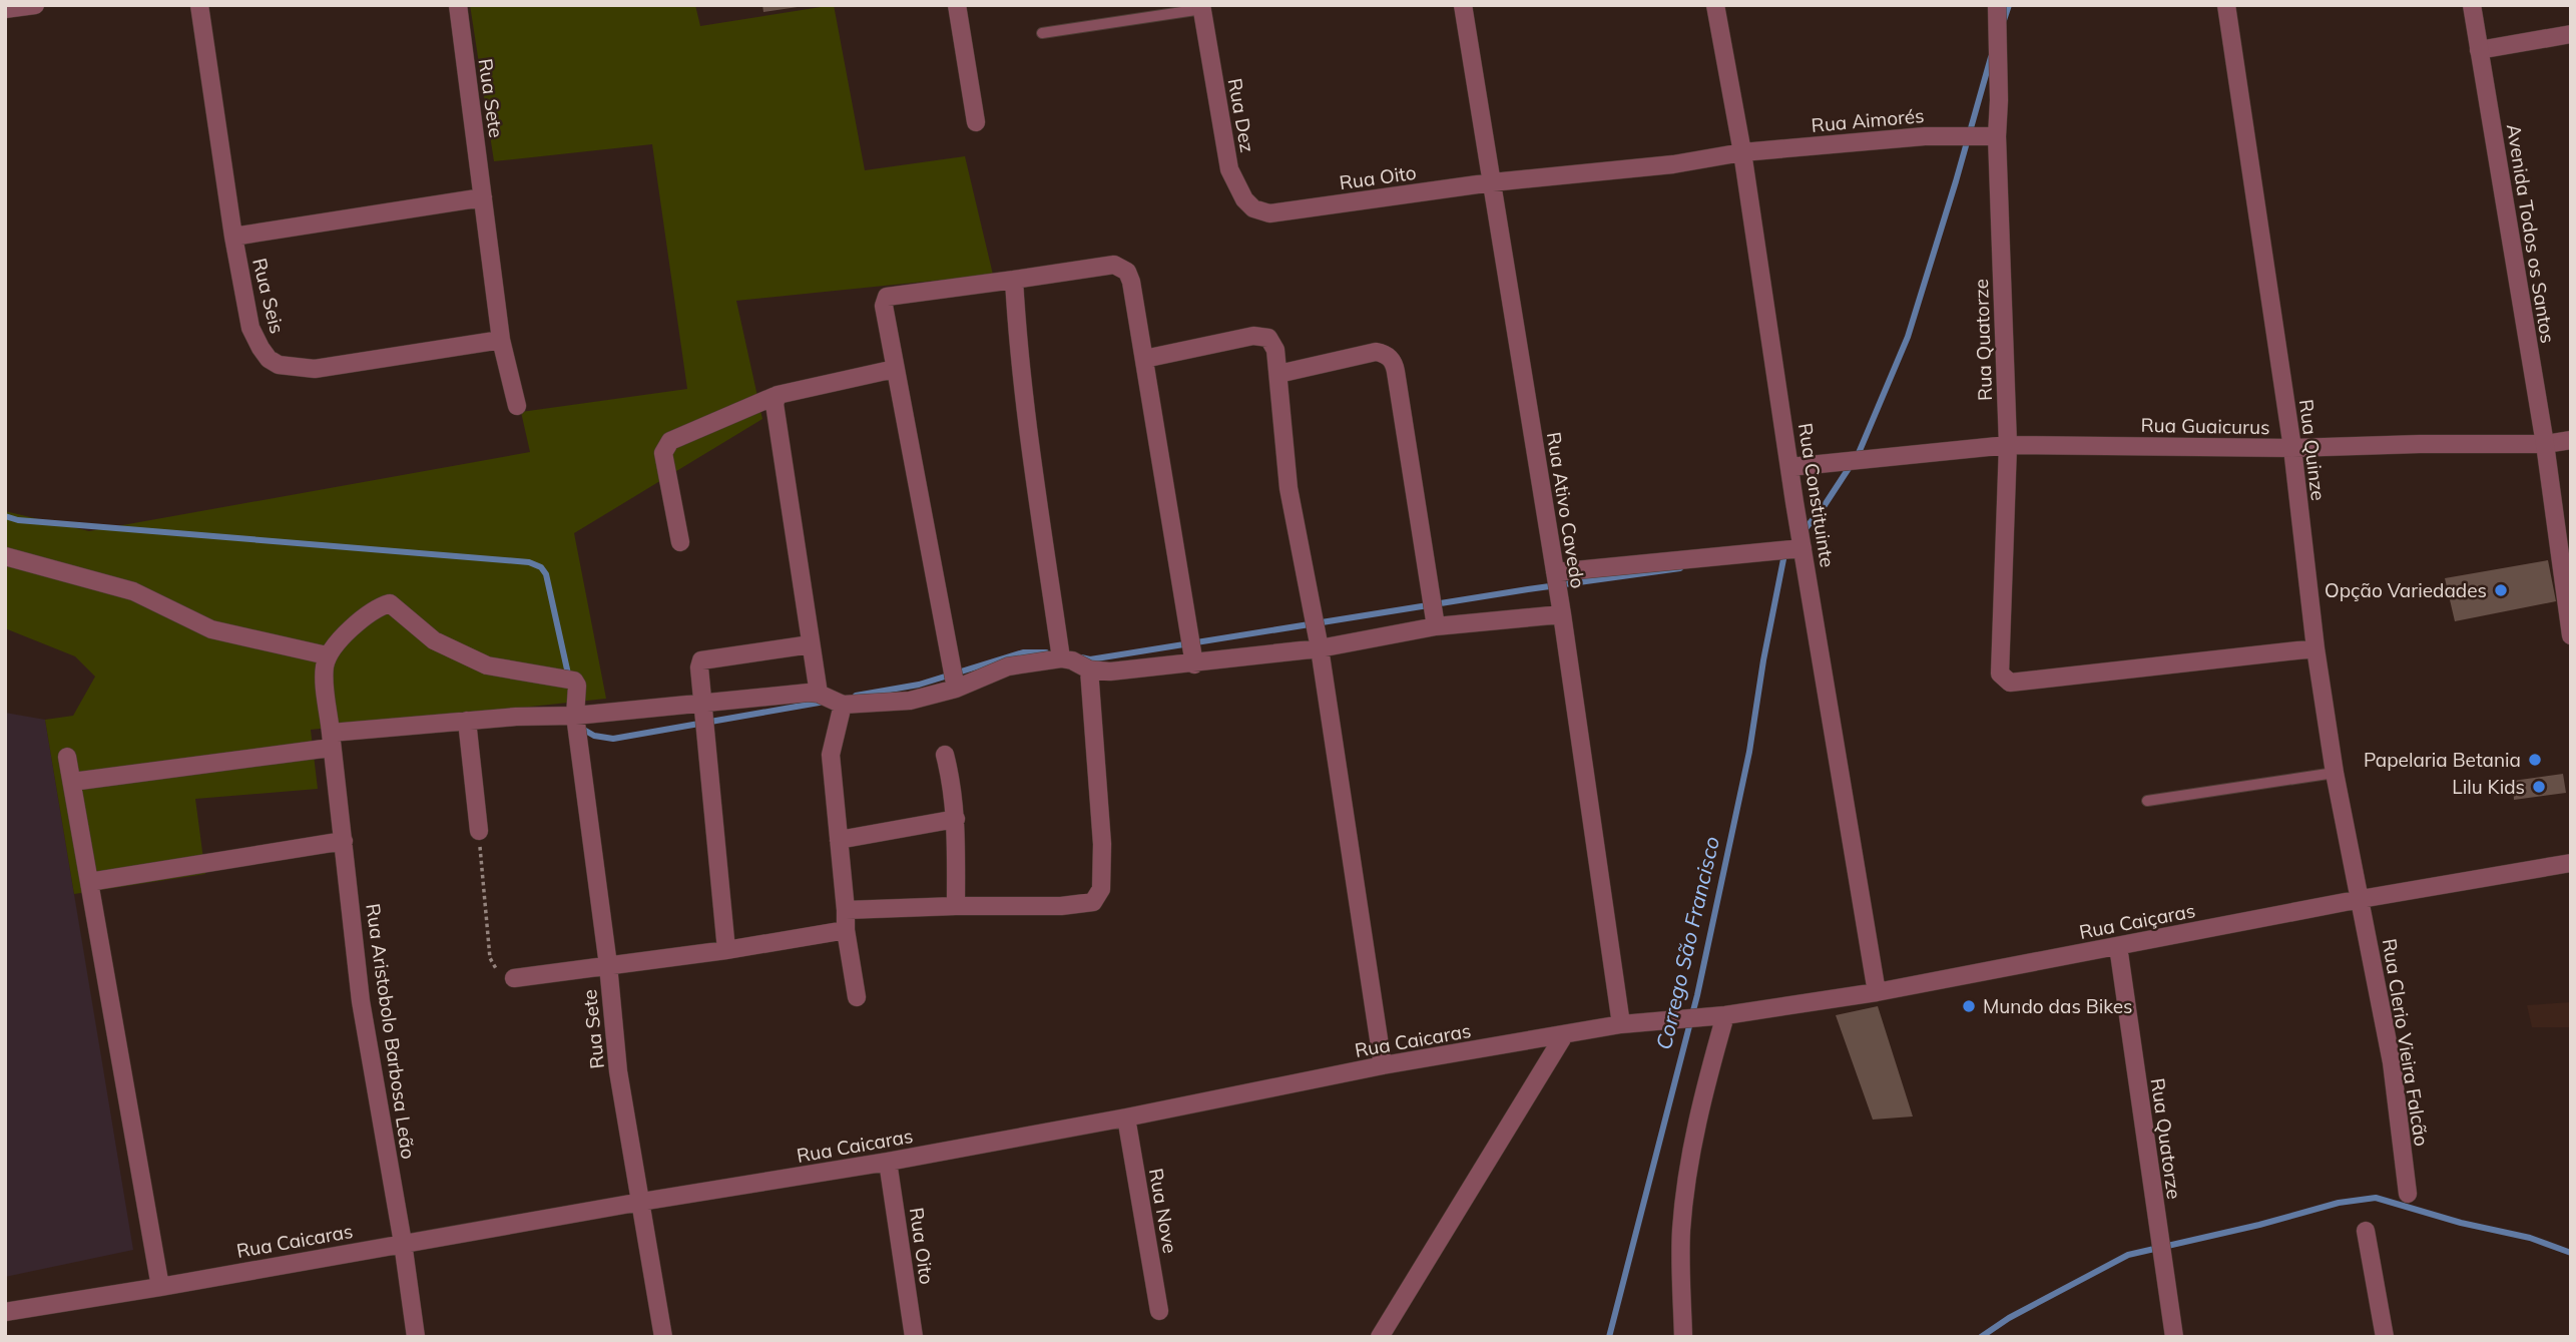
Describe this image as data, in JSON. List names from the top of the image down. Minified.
{"streets":{"street":["Rua Sete","Rua Dez","Rua Aimorés","Rua Oito","Avenida Todos os Santos","Rua Seis","Rua Quatorze","Rua Guaicurus","Rua Quinze","Rua Constituinte","Rua Ativo Cavedo","Rua Caiçaras","Rua Aristobolo Barbosa Leão","Rua Caicaras","Rua Clerio Vieira Falcão","Rua Nove"]},"crossings":[["Rua Sete","Rua Seis"],["Rua Sete","Rua Aristobolo Barbosa Leão"],["Rua Sete","Rua Caicaras"],["Rua Dez","Rua Oito"],["Rua Aimorés","Rua Oito"],["Rua Aimorés","Rua Quatorze"],["Rua Aimorés","Rua Constituinte"],["Rua Aimorés","Rua Ativo Cavedo"],["Rua Oito","Rua Ativo Cavedo"],["Rua Oito","Rua Caicaras"],["Avenida Todos os Santos","Rua Guaicurus"],["Rua Quatorze","Rua Guaicurus"],["Rua Quatorze","Rua Quinze"],["Rua Quatorze","Rua Caiçaras"],["Rua Guaicurus","Rua Quinze"],["Rua Guaicurus","Rua Constituinte"],["Rua Quinze","Rua Caiçaras"],["Rua Quinze","Rua Clerio Vieira Falcão"],["Rua Constituinte","Rua Caiçaras"],["Rua Ativo Cavedo","Rua Caicaras"],["Rua Caiçaras","Rua Caicaras"],["Rua Caiçaras","Rua Clerio Vieira Falcão"],["Rua Aristobolo Barbosa Leão","Rua Caicaras"],["Rua Caicaras","Rua Nove"]],"water":["Corrego São Francisco"],"places":["Opção Variedades","Papelaria Betania","Lilu Kids","Mundo das Bikes"]}
